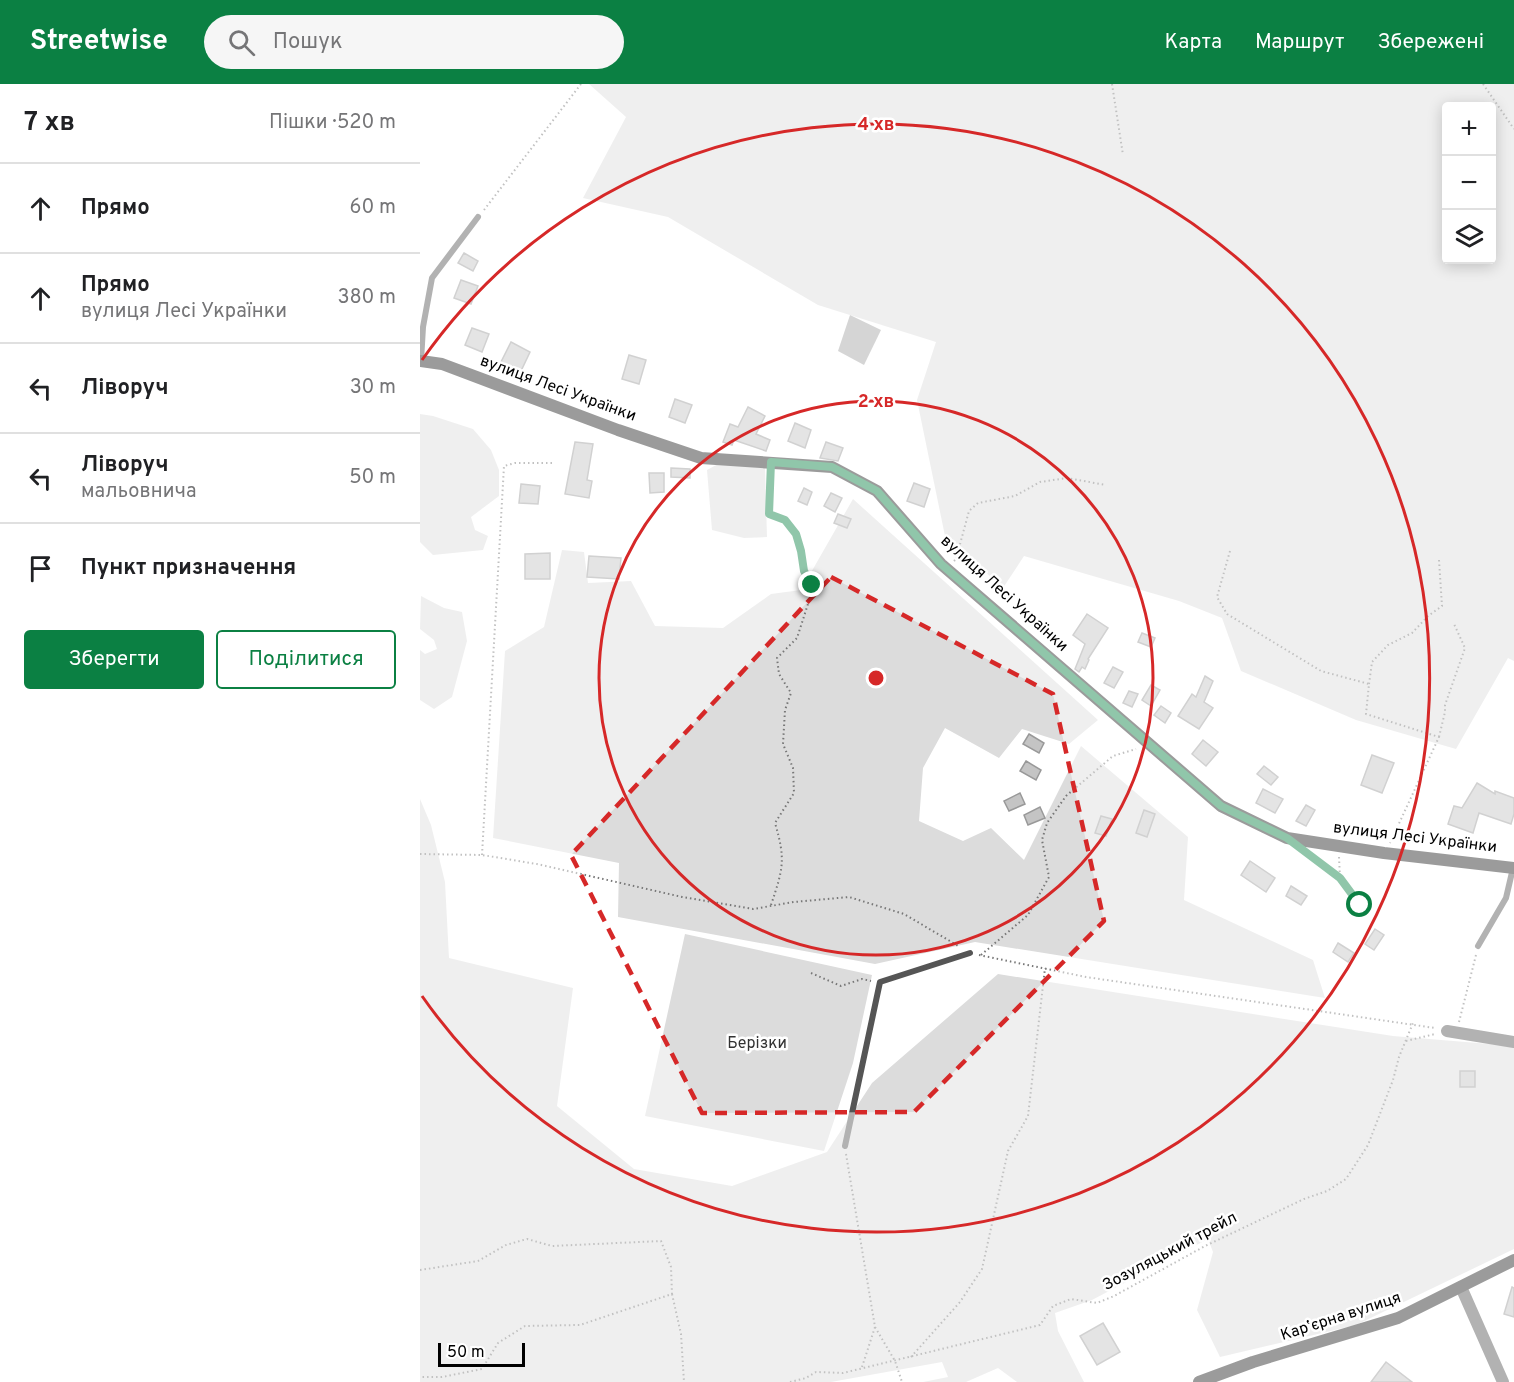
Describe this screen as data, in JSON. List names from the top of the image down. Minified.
{"streets":{"street":["вулиця Лесі Українки","Карʼєрна вулиця"],"path":["Зозуляцький трейл"]},"parks":["Берізки"],"scale_bar":"50 m","page":{"header":"Streetwise","search":"Пошук","nav":["Карта","Маршрут","Збережені"],"heading":["7 хв","Пішки · 520 m"],"map_buttons":["+","−"],"list":[["Прямо","60 m"],["Прямо","вулиця Лесі Українки","380 m"],["Ліворуч","30 m"],["Ліворуч","мальовнича","50 m"],"Пункт призначення"],"buttons":["Зберегти","Поділитися"],"scale":"50 m"},"rings":["4 хв","2 хв"]}
